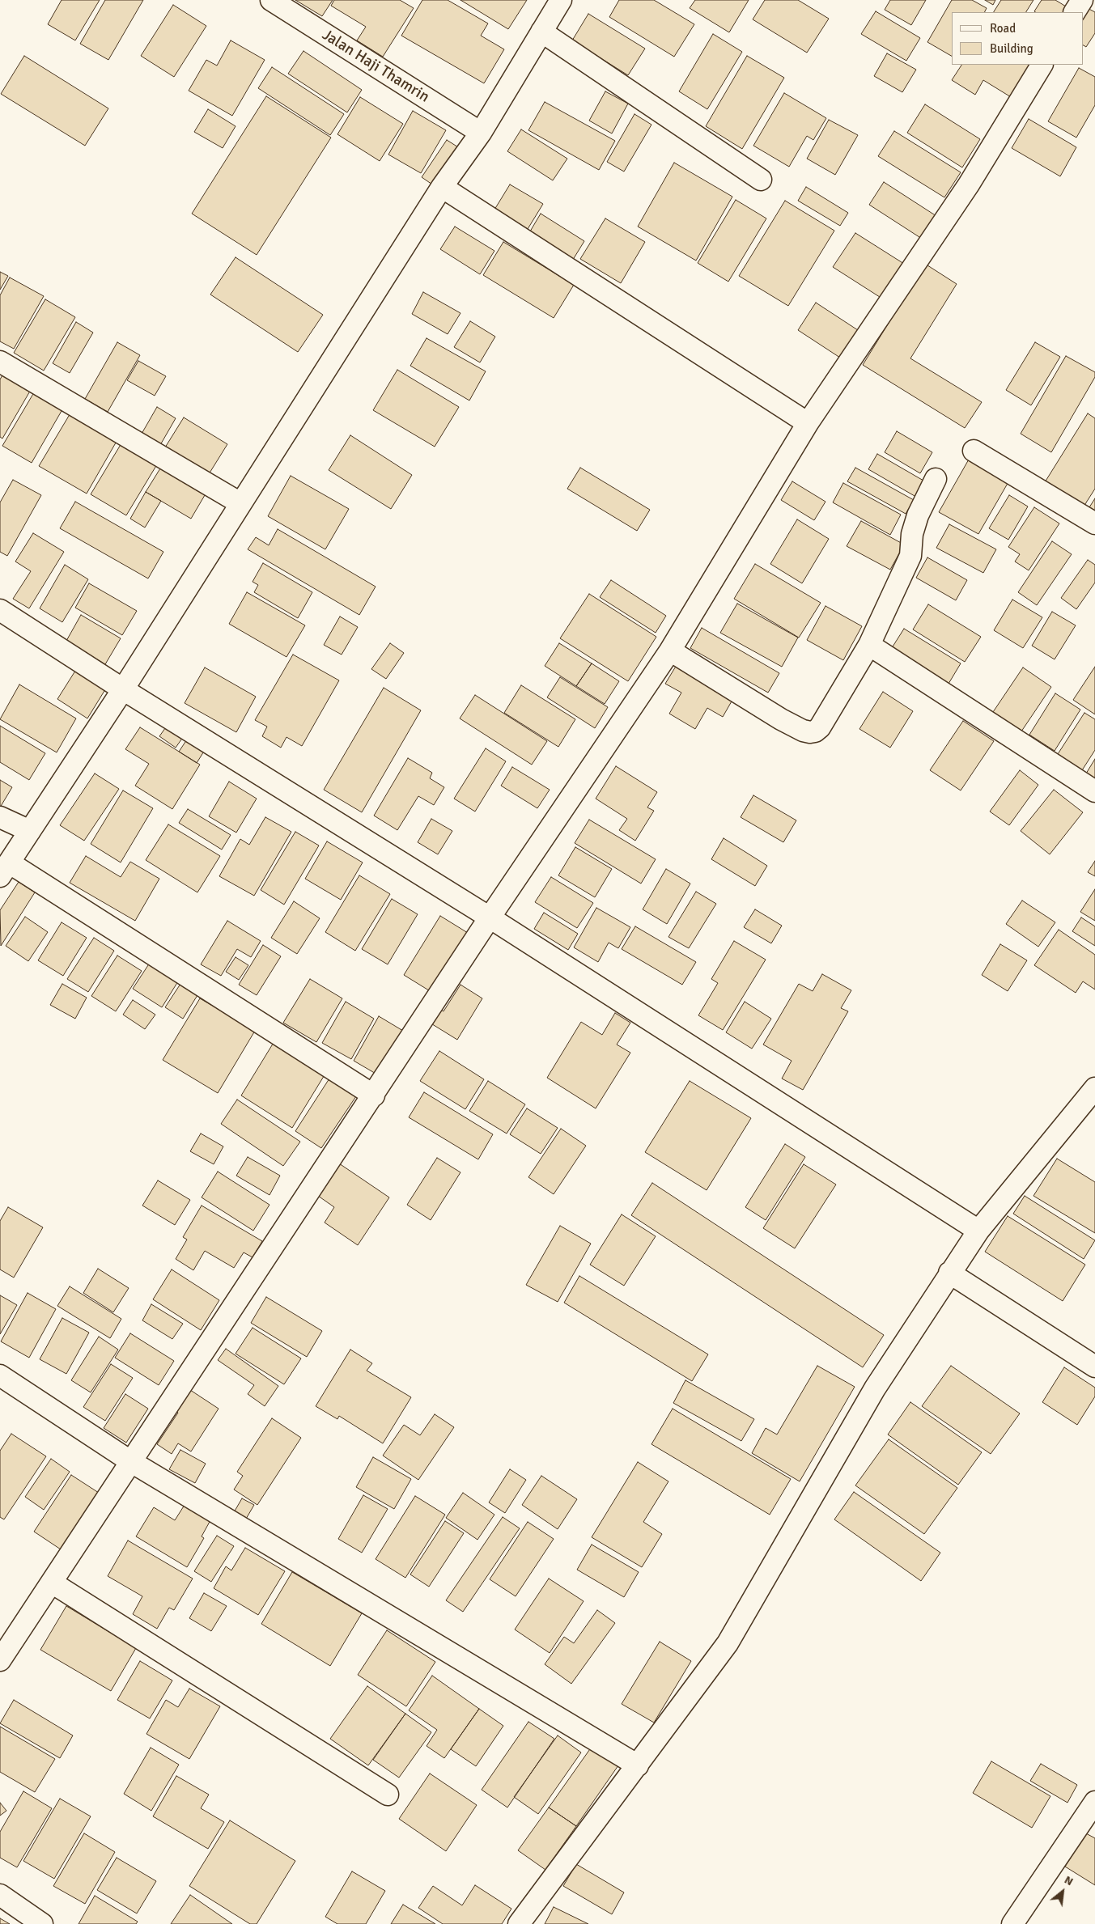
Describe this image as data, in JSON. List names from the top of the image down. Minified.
{"streets":{"street":["Jalan Haji Thamrin"]},"legend":["Road","Building"],"north":"top right"}
